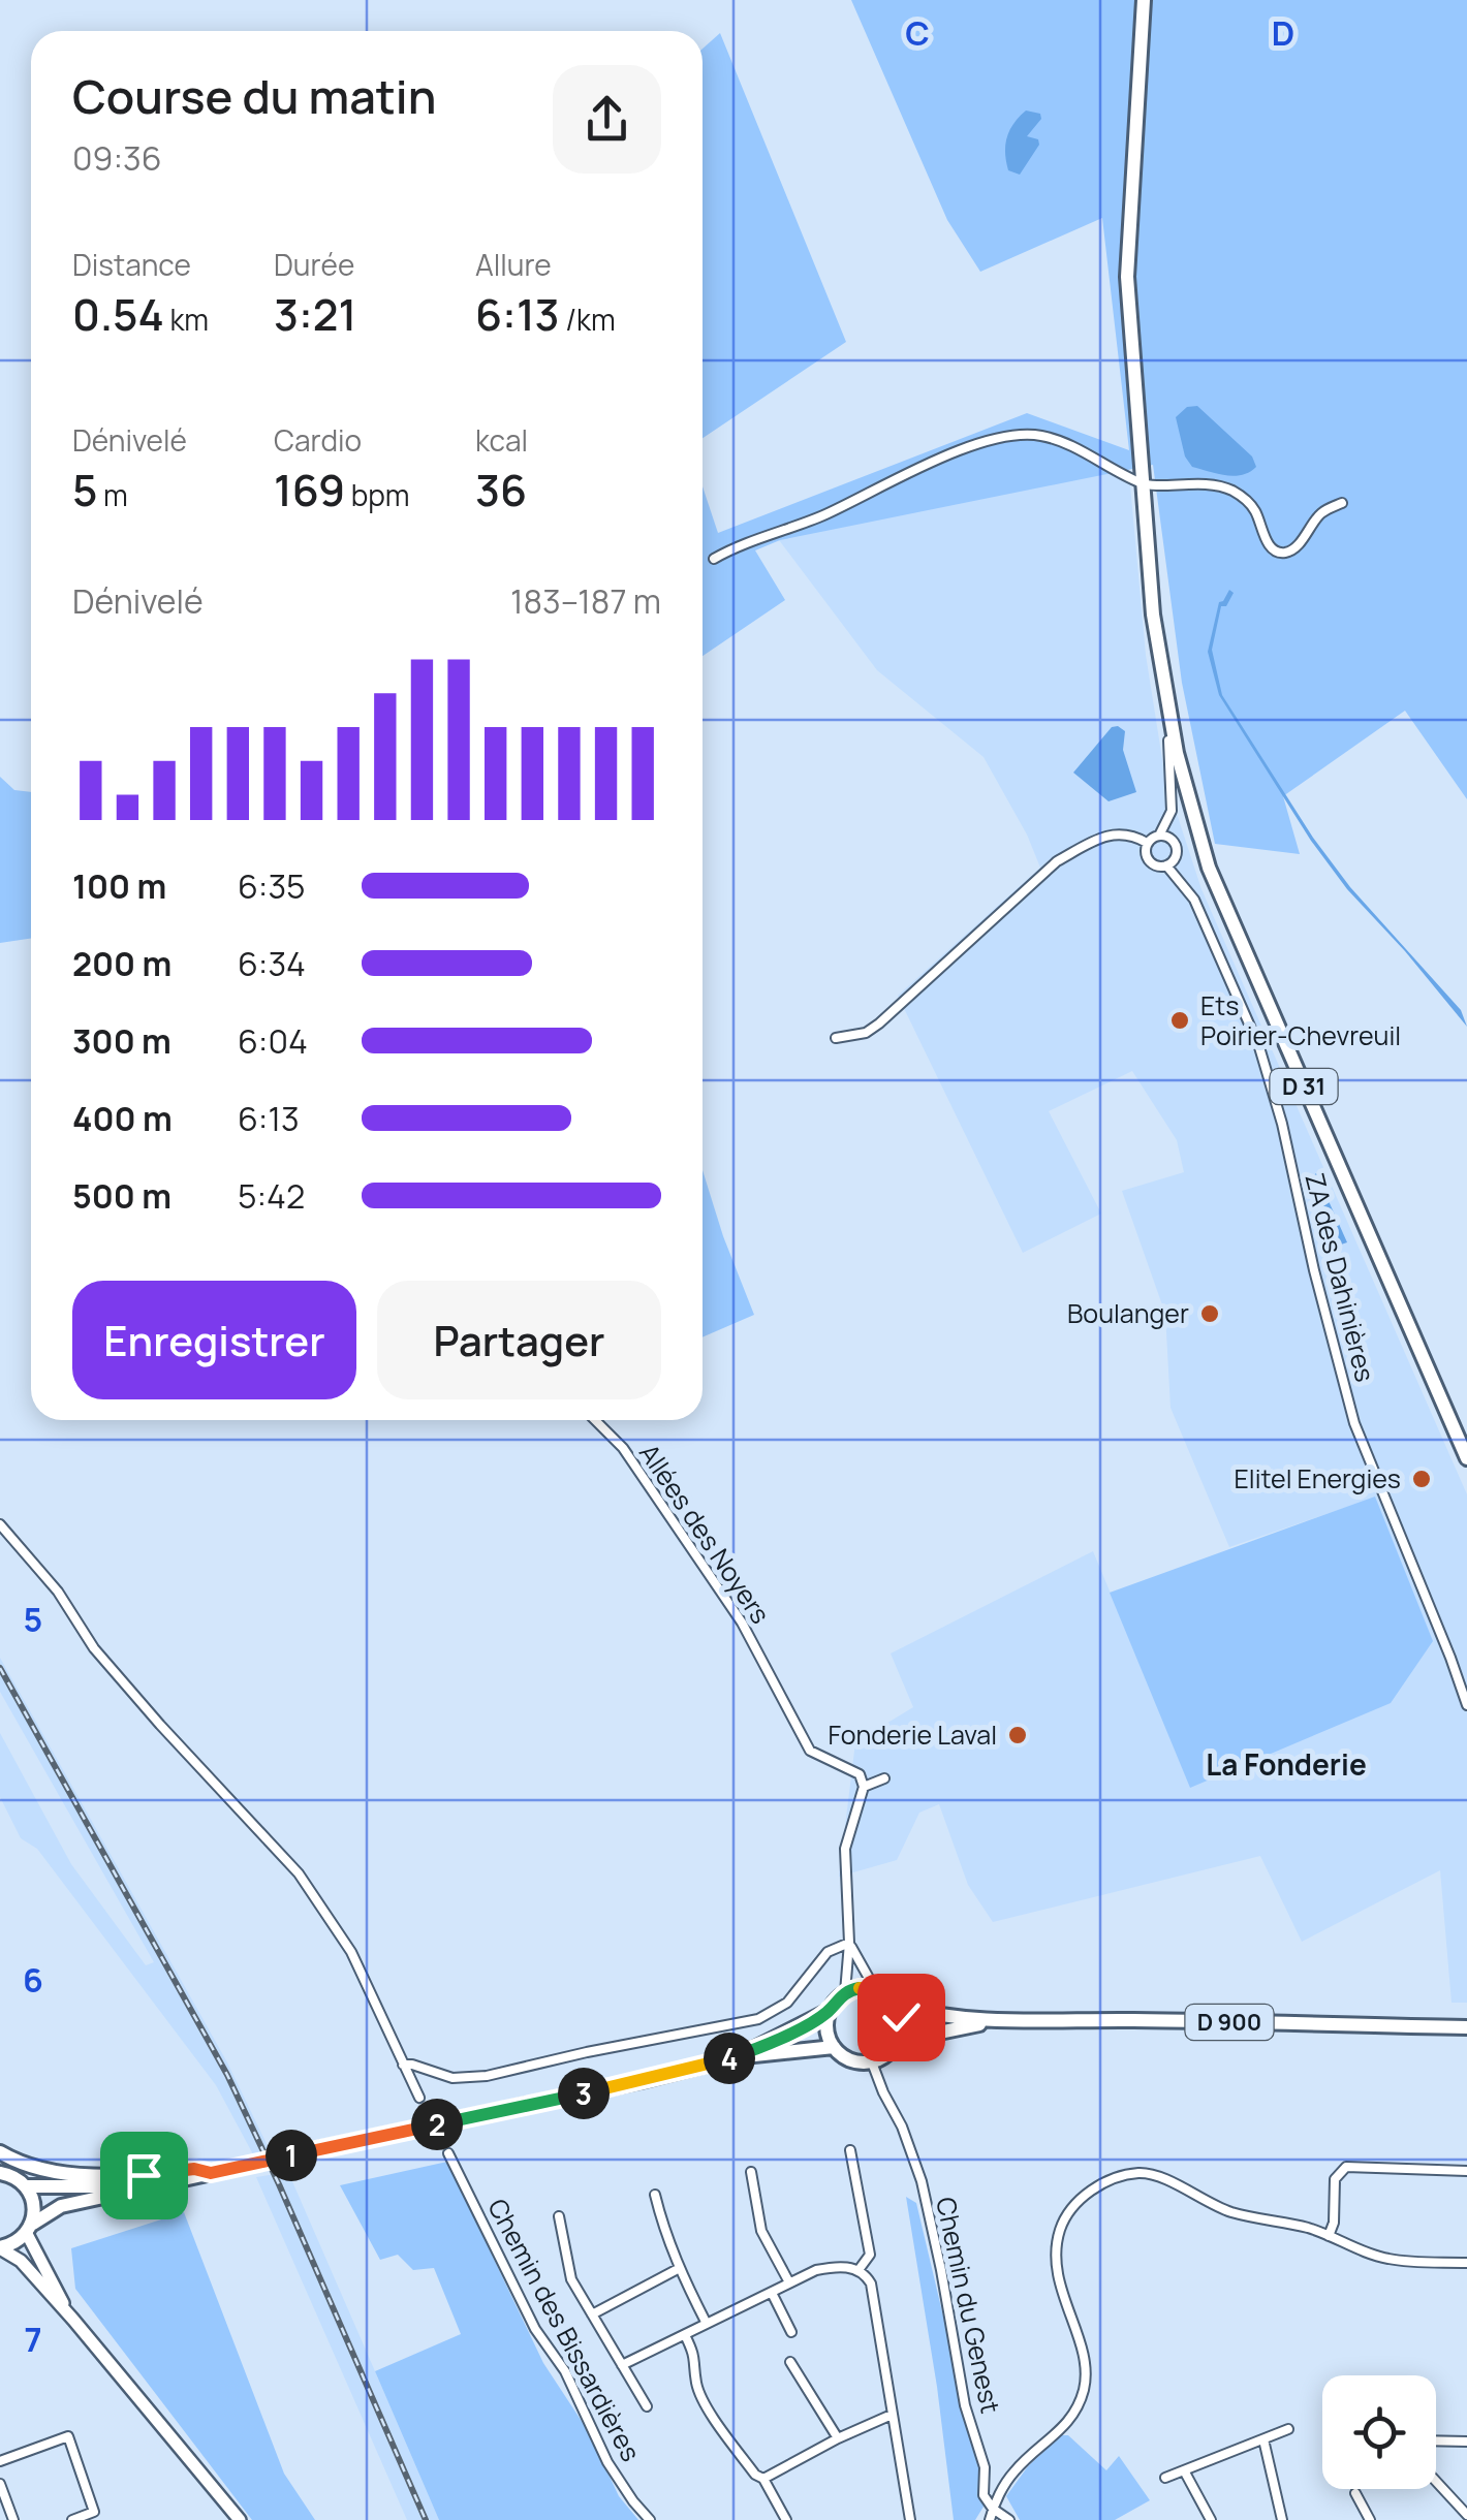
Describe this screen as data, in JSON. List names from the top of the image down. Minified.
{"streets":{"main road":["D 31","D 900"],"street":["ZA des Dahinières","Allées des Noyers","Chemin du Genest","Chemin des Bissardières"]},"crossings":[["D 900","Chemin du Genest"]],"districts":["La Fonderie"],"places":["Ets Poirier-Chevreuil","Boulanger","Elitel Energies","Fonderie Laval"],"page":{"heading":["Course du matin","09:36"],"stats":[["Distance","0.54 km"],["Durée","3:21"],["Allure","6:13 /km"],["Dénivelé","5 m"],["Cardio","169 bpm"],["kcal","36"]],"chart":["Dénivelé","183–187 m"],"list":[{"name":"100 m","note":"6:35"},{"name":"200 m","note":"6:34"},{"name":"300 m","note":"6:04"},{"name":"400 m","note":"6:13"},{"name":"500 m","note":"5:42"}],"buttons":["Enregistrer","Partager"],"pins":["4","3","2","1"]},"grid":{"columns":["C","D"],"rows":["5","6","7"]}}
